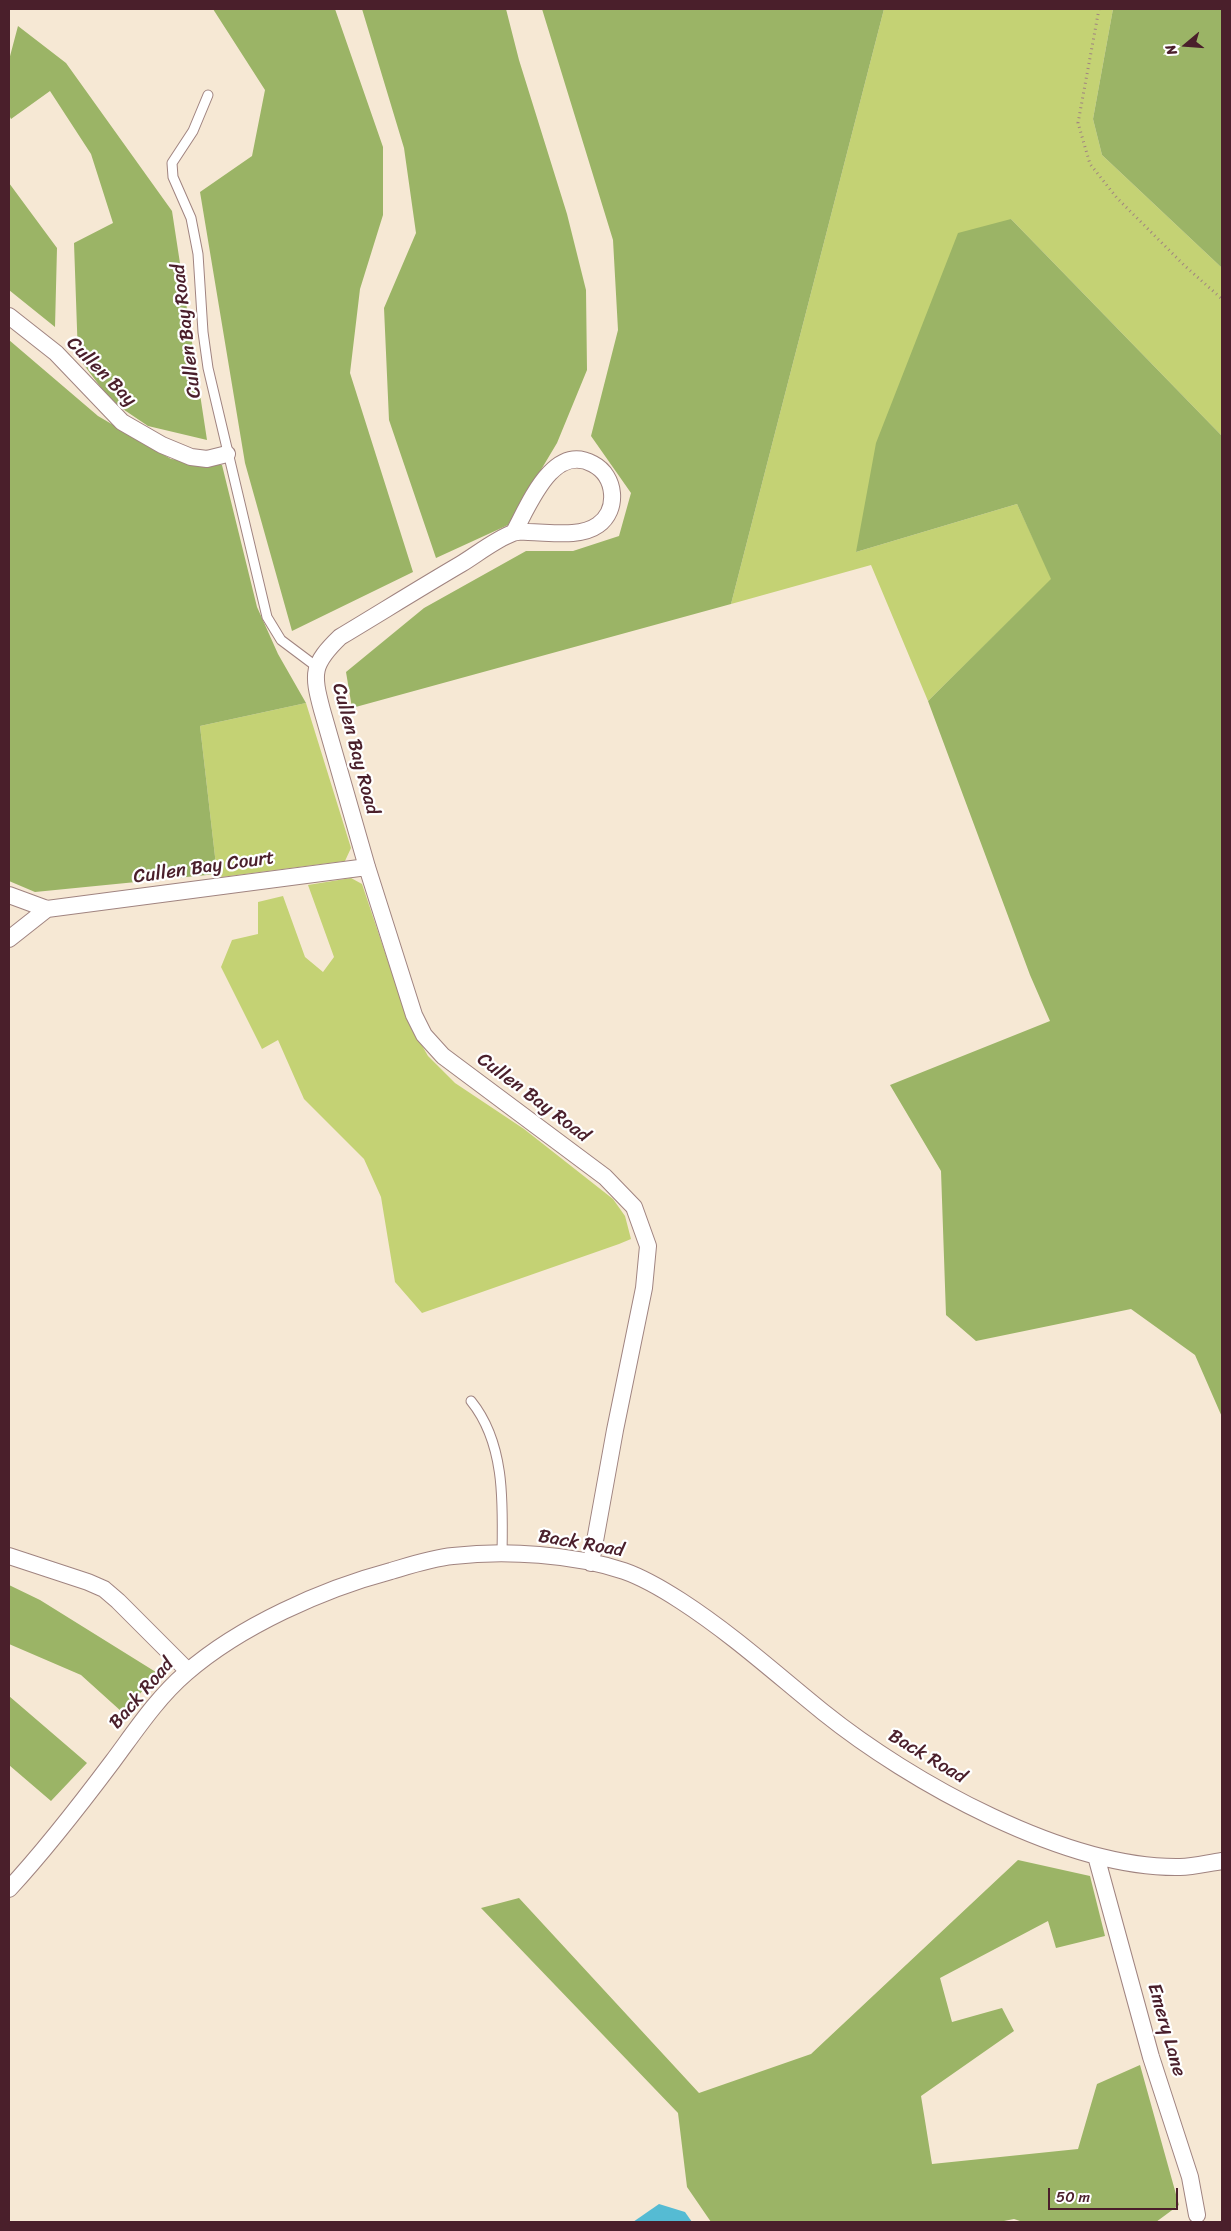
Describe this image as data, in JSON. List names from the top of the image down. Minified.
{"streets":{"street":["Cullen Bay Road","Cullen Bay","Cullen Bay Court","Back Road","Emery Lane"]},"crossings":[["Cullen Bay Road","Cullen Bay"],["Cullen Bay Road","Cullen Bay Court"],["Cullen Bay Road","Back Road"],["Back Road","Emery Lane"]],"scale_bar":"50 m","north":"left"}
